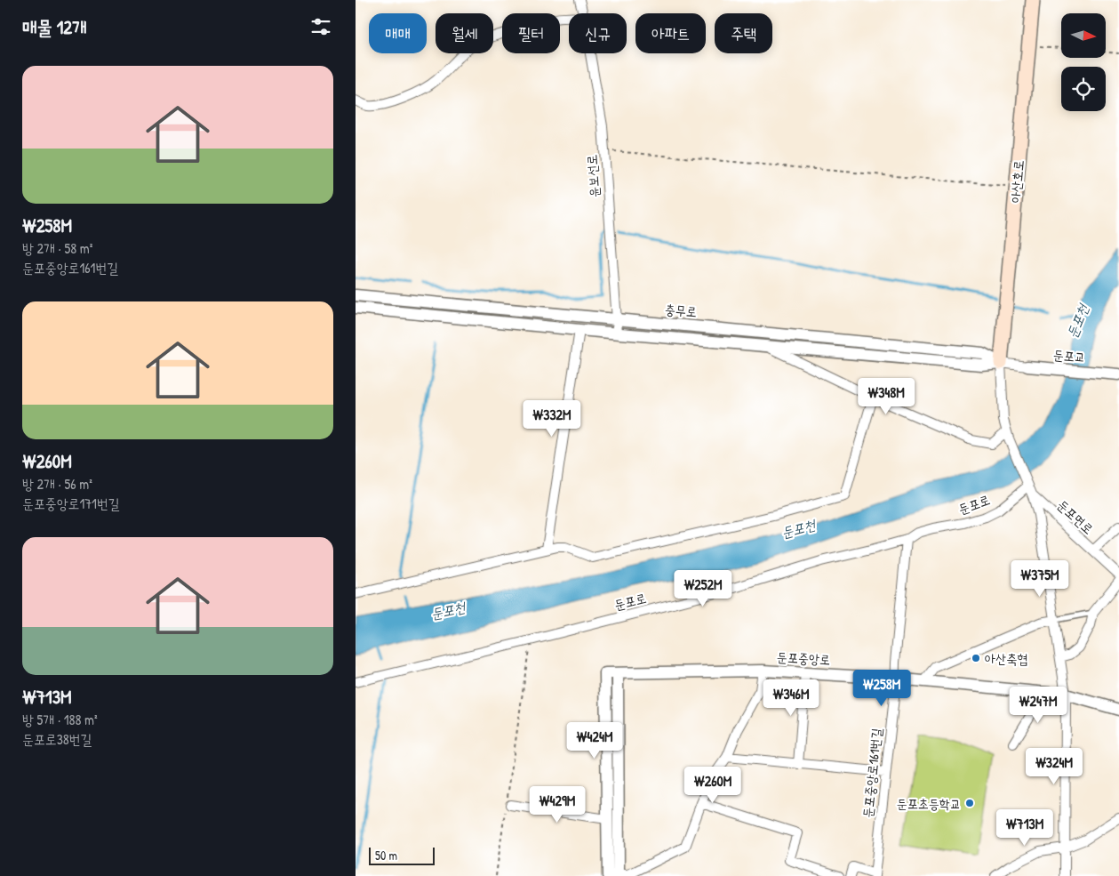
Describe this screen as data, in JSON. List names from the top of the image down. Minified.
{"streets":{"main road":["아산호로"],"street":["윤보선로","충무로","둔포교","둔포로","둔포면로","둔포중앙로","둔포중앙로161번길"]},"crossings":[["윤보선로","충무로"],["아산호로","충무로"],["충무로","둔포교"],["둔포로","둔포중앙로161번길"],["둔포중앙로","둔포중앙로161번길"]],"water":["둔포천"],"places":["아산축협","둔포초등학교"],"scale_bar":"50 m","north":"right","page":{"heading":"매물 12개","chip":["매매","월세","필터","신규","아파트","주택"],"list":[{"name":"₩258M","note":"방 2개 · 58 m² · 둔포중앙로161번길"},{"name":"₩260M","note":"방 2개 · 56 m² · 둔포중앙로171번길"},{"name":"₩713M","note":"방 5개 · 188 m² · 둔포로38번길"}],"price":["₩348M","₩332M","₩375M","₩252M","₩258M","₩346M","₩247M","₩424M","₩324M","₩260M","₩429M","₩713M"],"scale":"50 m"}}
